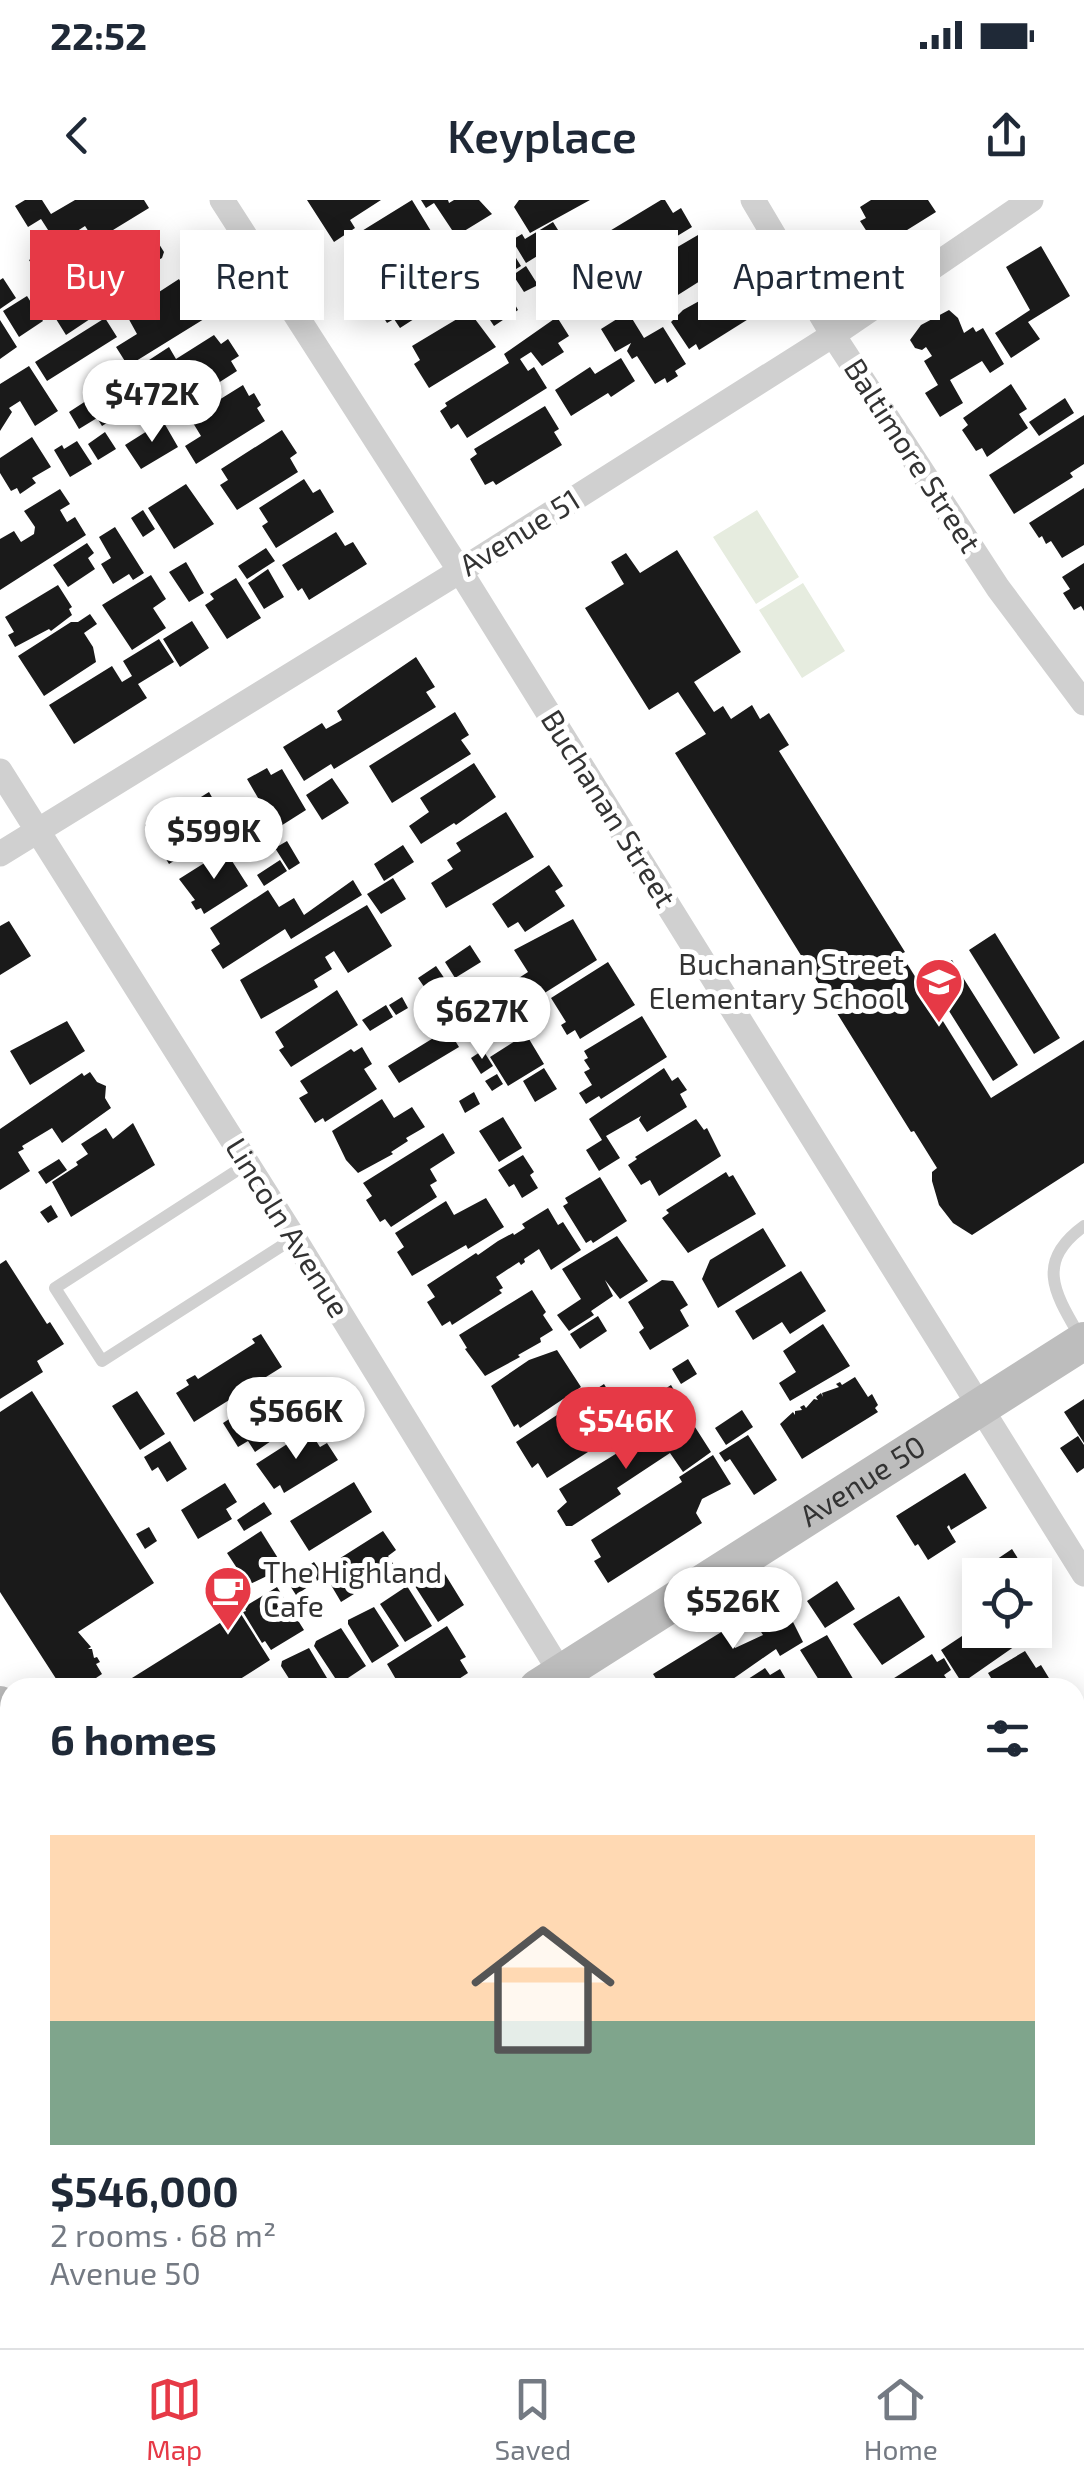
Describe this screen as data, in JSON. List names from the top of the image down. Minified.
{"streets":{"street":["Baltimore Street","Avenue 51","Buchanan Street","Lincoln Avenue","Avenue 50"]},"crossings":[["Baltimore Street","Avenue 51"],["Avenue 51","Buchanan Street"],["Avenue 51","Lincoln Avenue"],["Buchanan Street","Avenue 50"]],"places":{"school or university":["Buchanan Street Elementary School"],"cafe":["The Highland Cafe"]},"page":{"status":"22:52","header":"Keyplace","chip":["Buy","Rent","Filters","New","Apartment"],"price":["$472K","$599K","$627K","$566K","$546K","$526K"],"heading":"6 homes","list":[{"name":"$546,000","note":"2 rooms · 68 m² · Avenue 50"}],"tabs":["Map","Saved","Home"]}}
